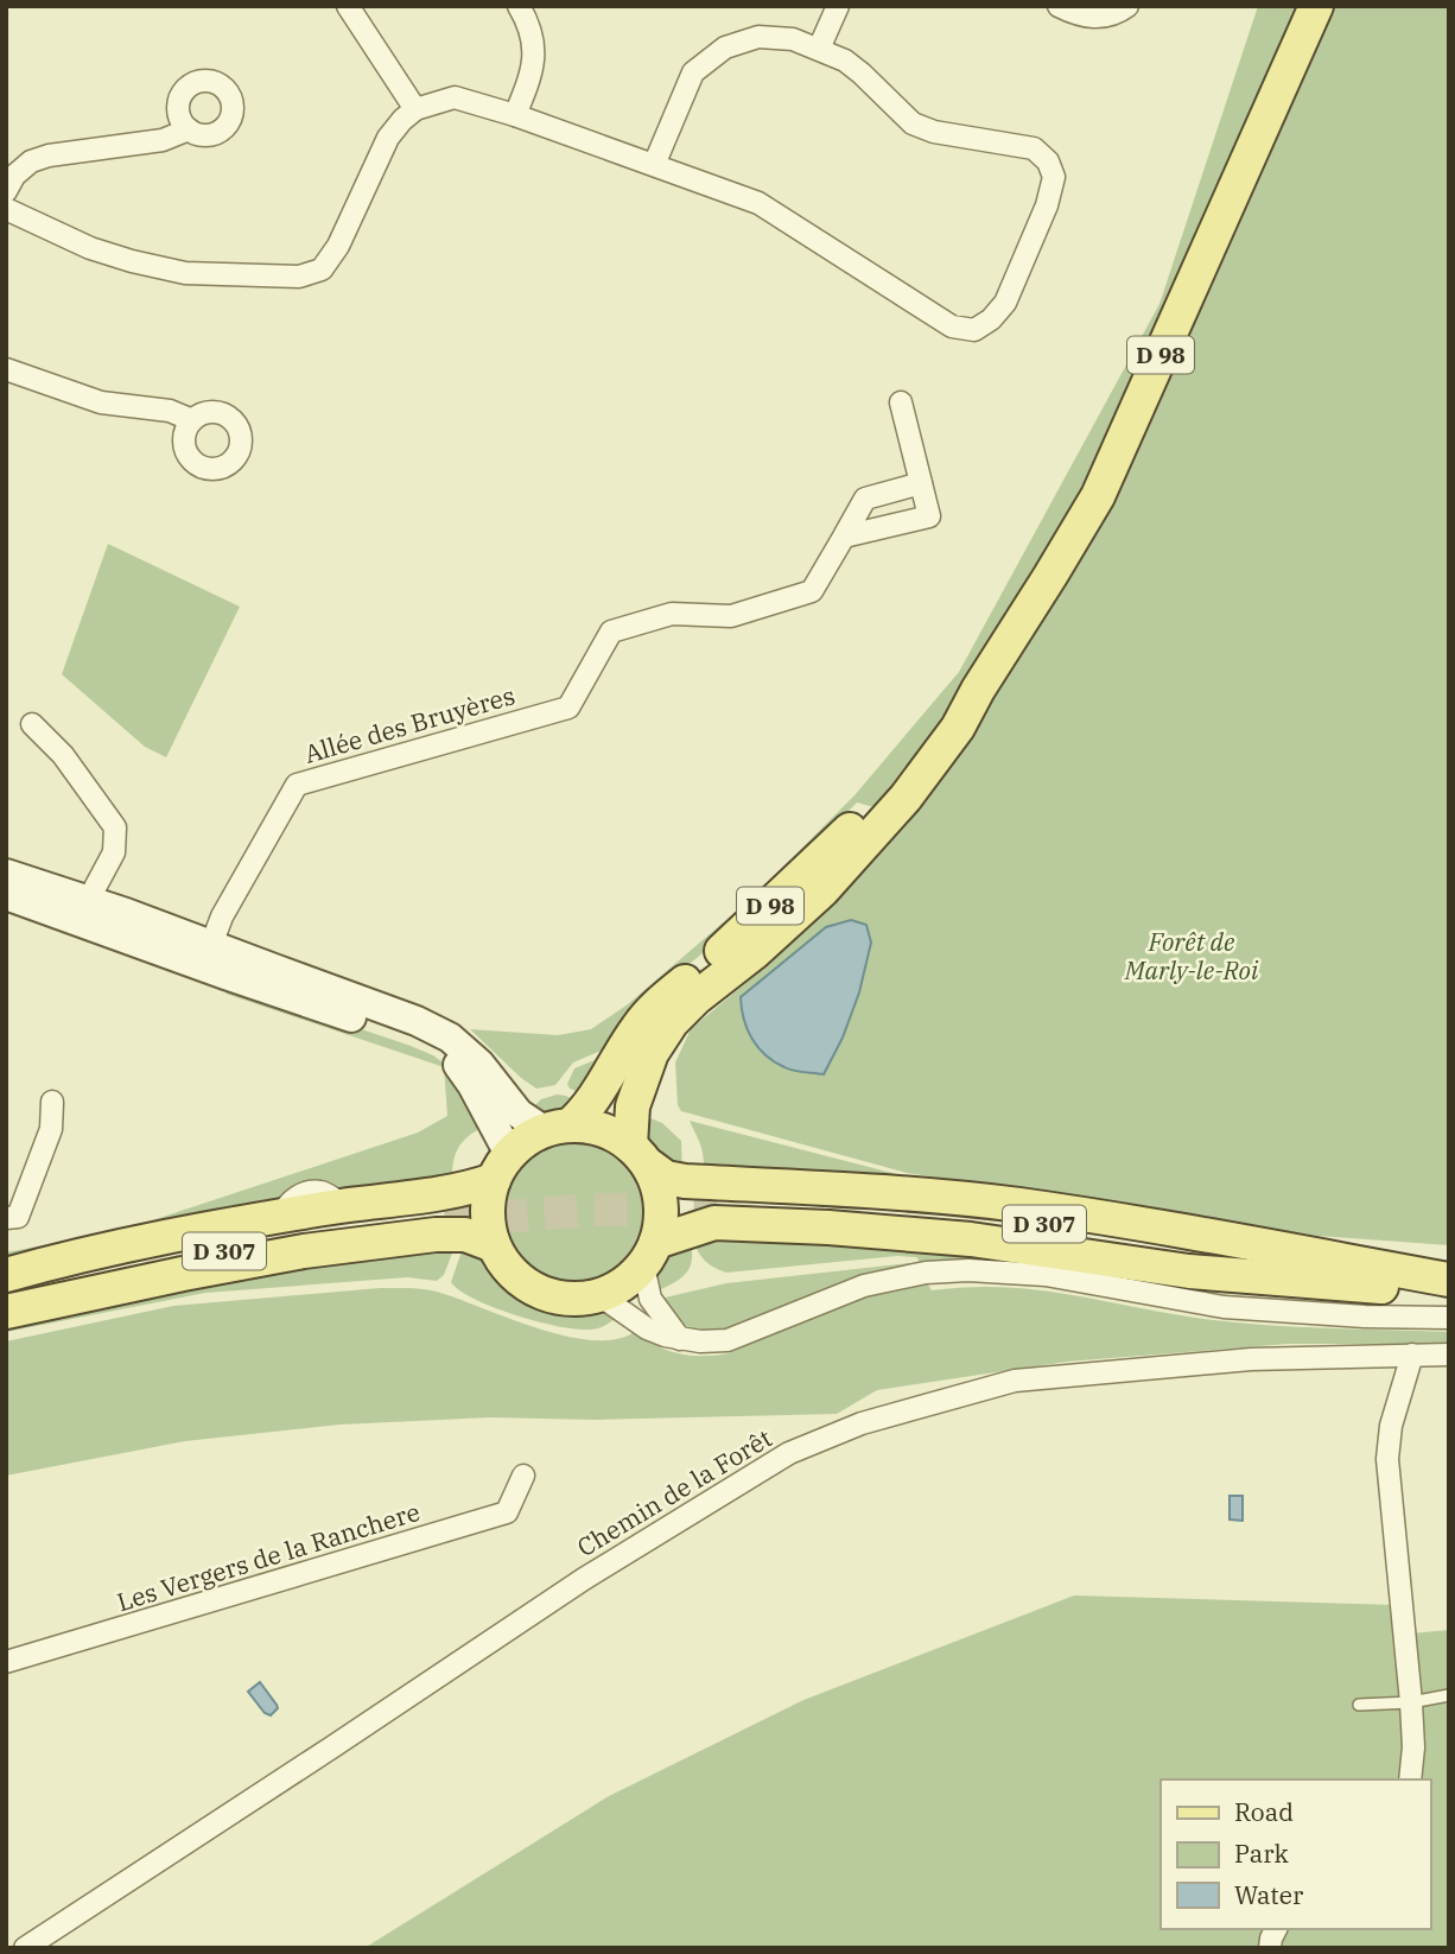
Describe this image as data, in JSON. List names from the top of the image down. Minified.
{"streets":{"main road":["D 98","D 307"],"street":["Allée des Bruyères","Chemin de la Forêt","Les Vergers de la Ranchere"]},"parks":["Forêt de Marly-le-Roi"],"legend":["Road","Park","Water"]}
